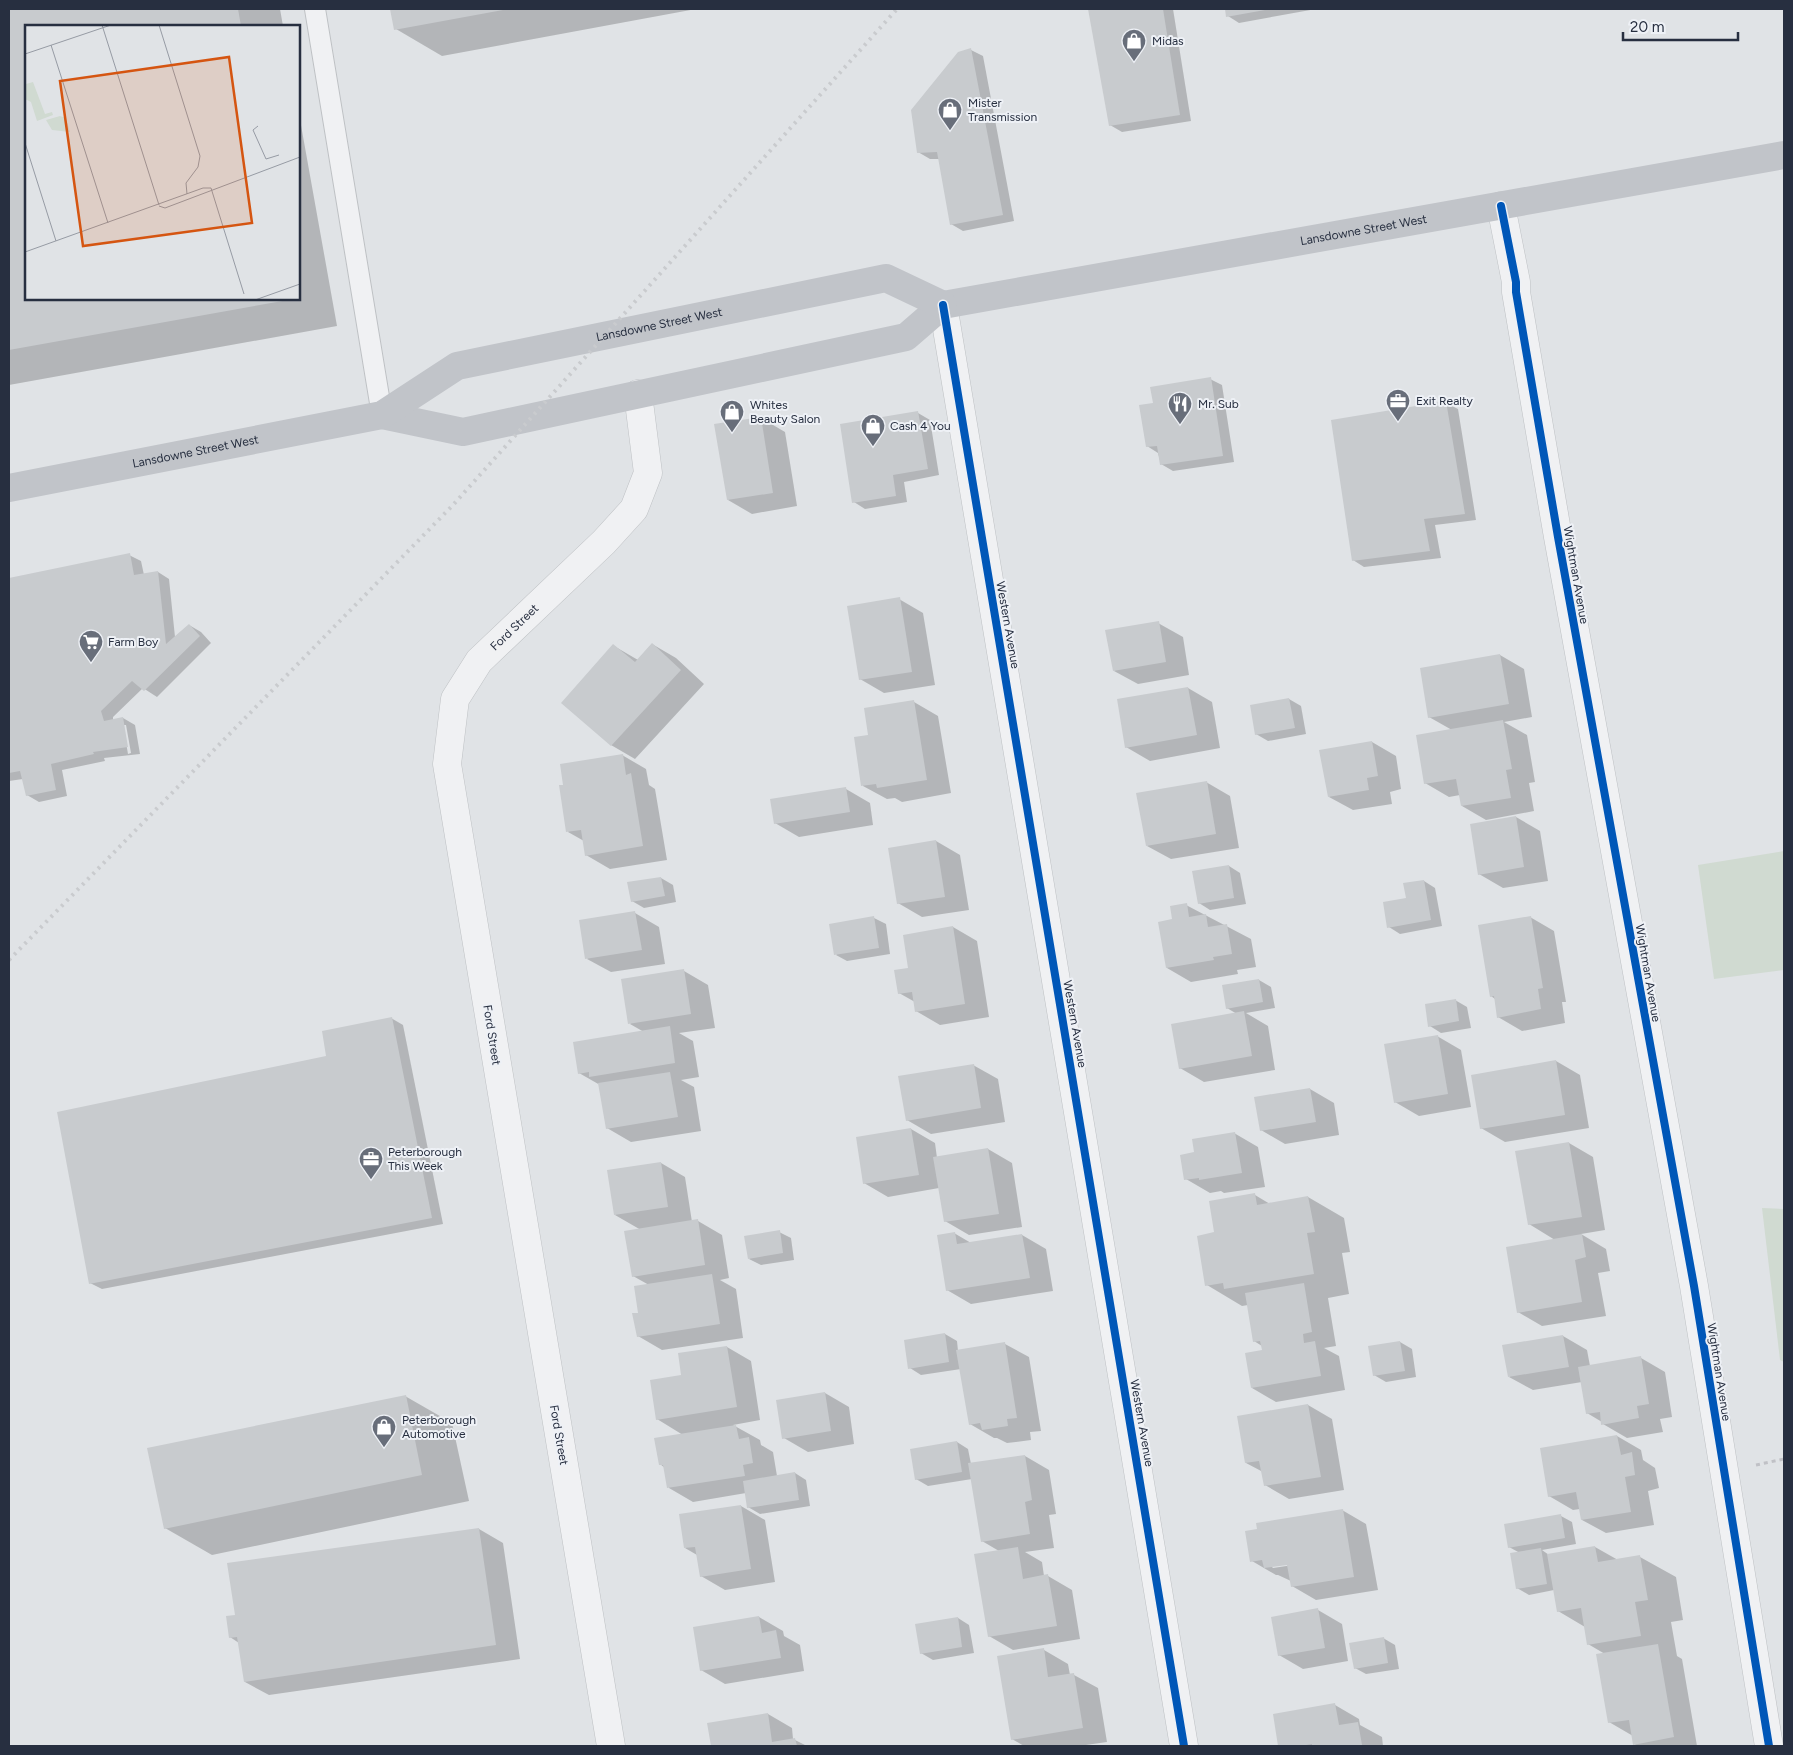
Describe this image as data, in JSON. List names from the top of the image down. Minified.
{"streets":{"main road":["Lansdowne Street West"],"street":["Wightman Avenue","Western Avenue","Ford Street"]},"crossings":[["Lansdowne Street West","Wightman Avenue"],["Lansdowne Street West","Western Avenue"],["Lansdowne Street West","Ford Street"]],"places":{"shop":["Midas","Mister Transmission","Whites Beauty Salon","Cash 4 You","Peterborough Automotive"],"office":["Exit Realty","Peterborough This Week"],"restaurant":["Mr. Sub"],"supermarket":["Farm Boy"]},"scale_bar":"20 m"}
